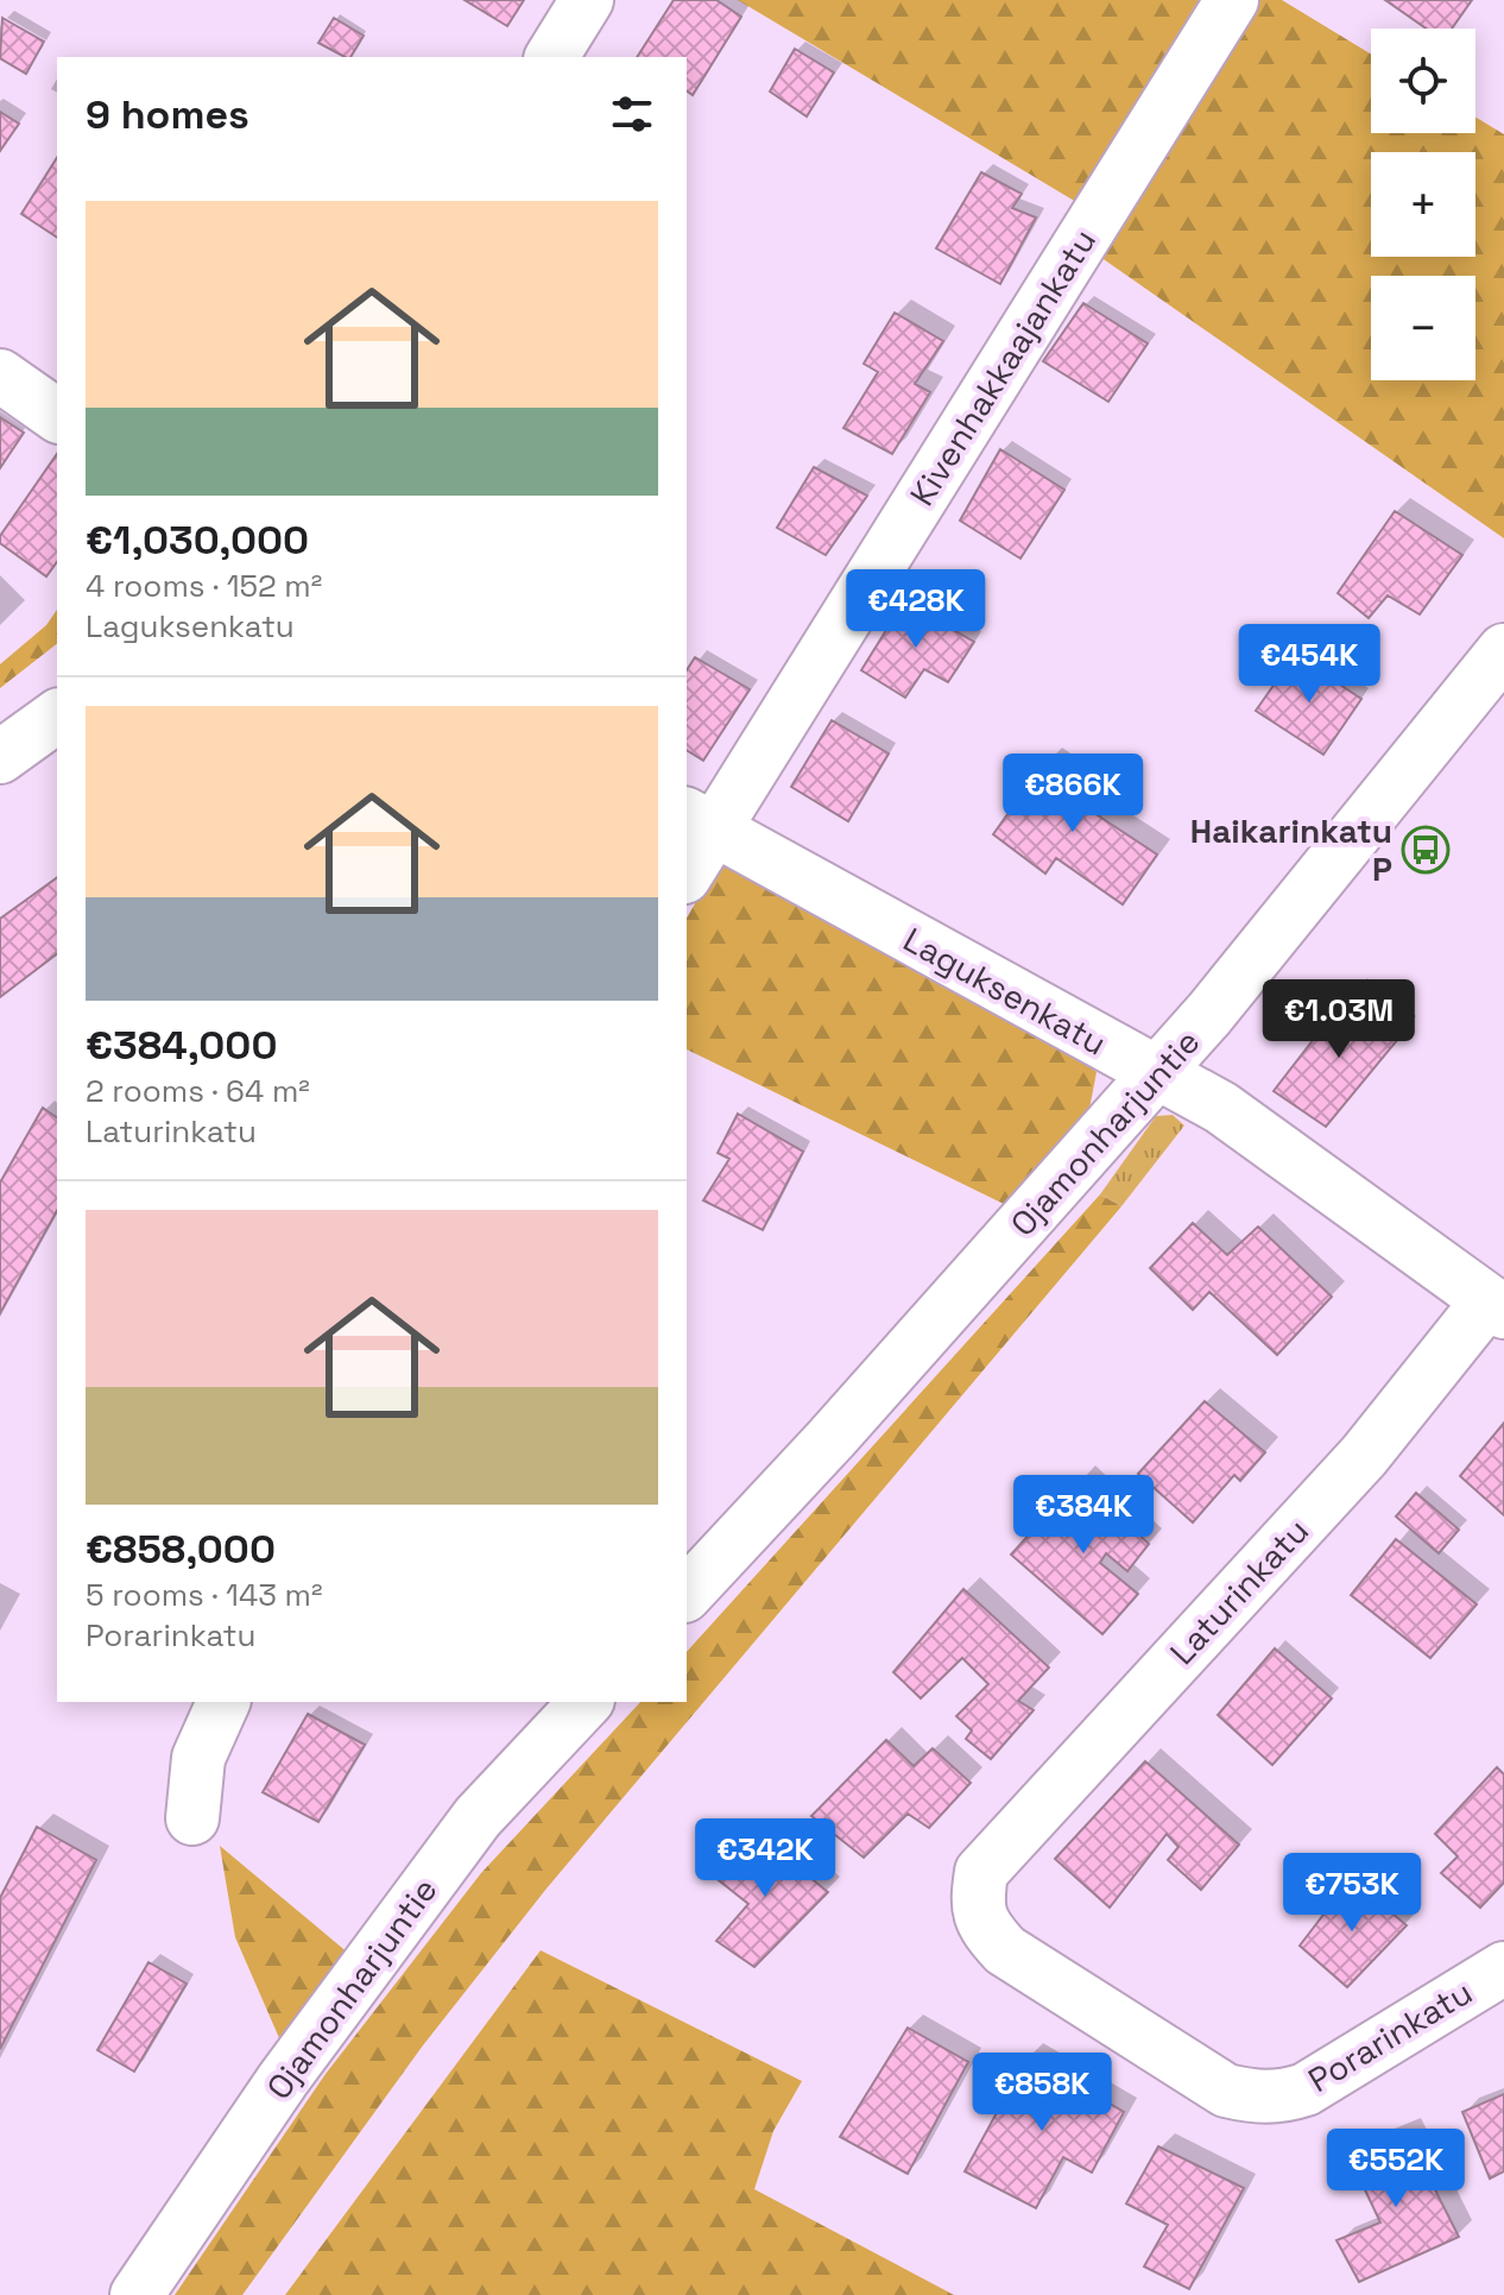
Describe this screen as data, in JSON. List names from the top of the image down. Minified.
{"streets":{"street":["Kivenhakkaajankatu","Laguksenkatu","Ojamonharjuntie","Laturinkatu","Porarinkatu"]},"crossings":[["Kivenhakkaajankatu","Laguksenkatu"],["Laguksenkatu","Ojamonharjuntie"],["Laguksenkatu","Laturinkatu"],["Laturinkatu","Porarinkatu"]],"places":{"bus stop":["Haikarinkatu P"]},"page":{"map_buttons":["+","−"],"heading":"9 homes","list":[{"name":"€1,030,000","note":"4 rooms · 152 m² · Laguksenkatu"},{"name":"€384,000","note":"2 rooms · 64 m² · Laturinkatu"},{"name":"€858,000","note":"5 rooms · 143 m² · Porarinkatu"}],"price":["€428K","€454K","€866K","€1.03M","€384K","€342K","€753K","€858K","€552K"]}}
